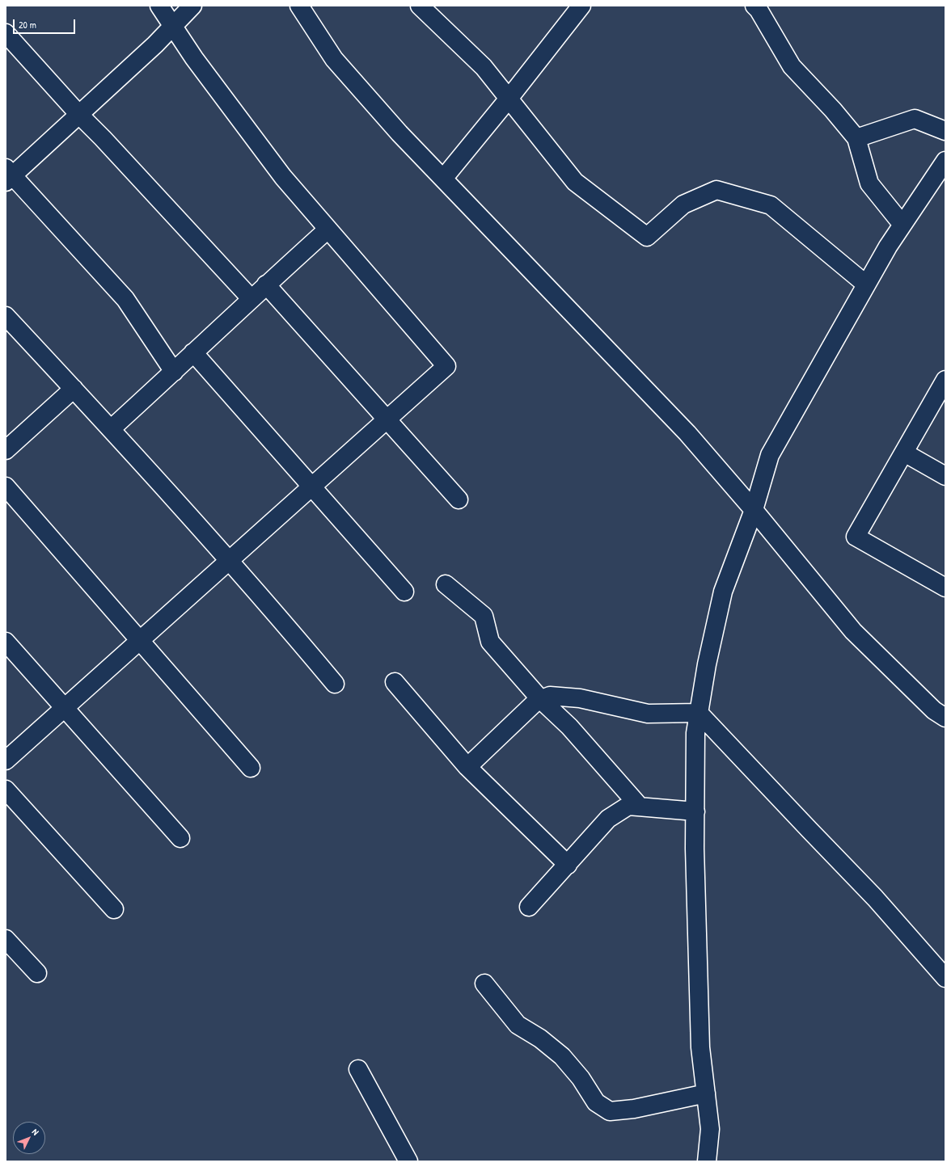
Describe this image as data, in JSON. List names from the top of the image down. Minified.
{"scale_bar":"20 m","north":"top right"}
